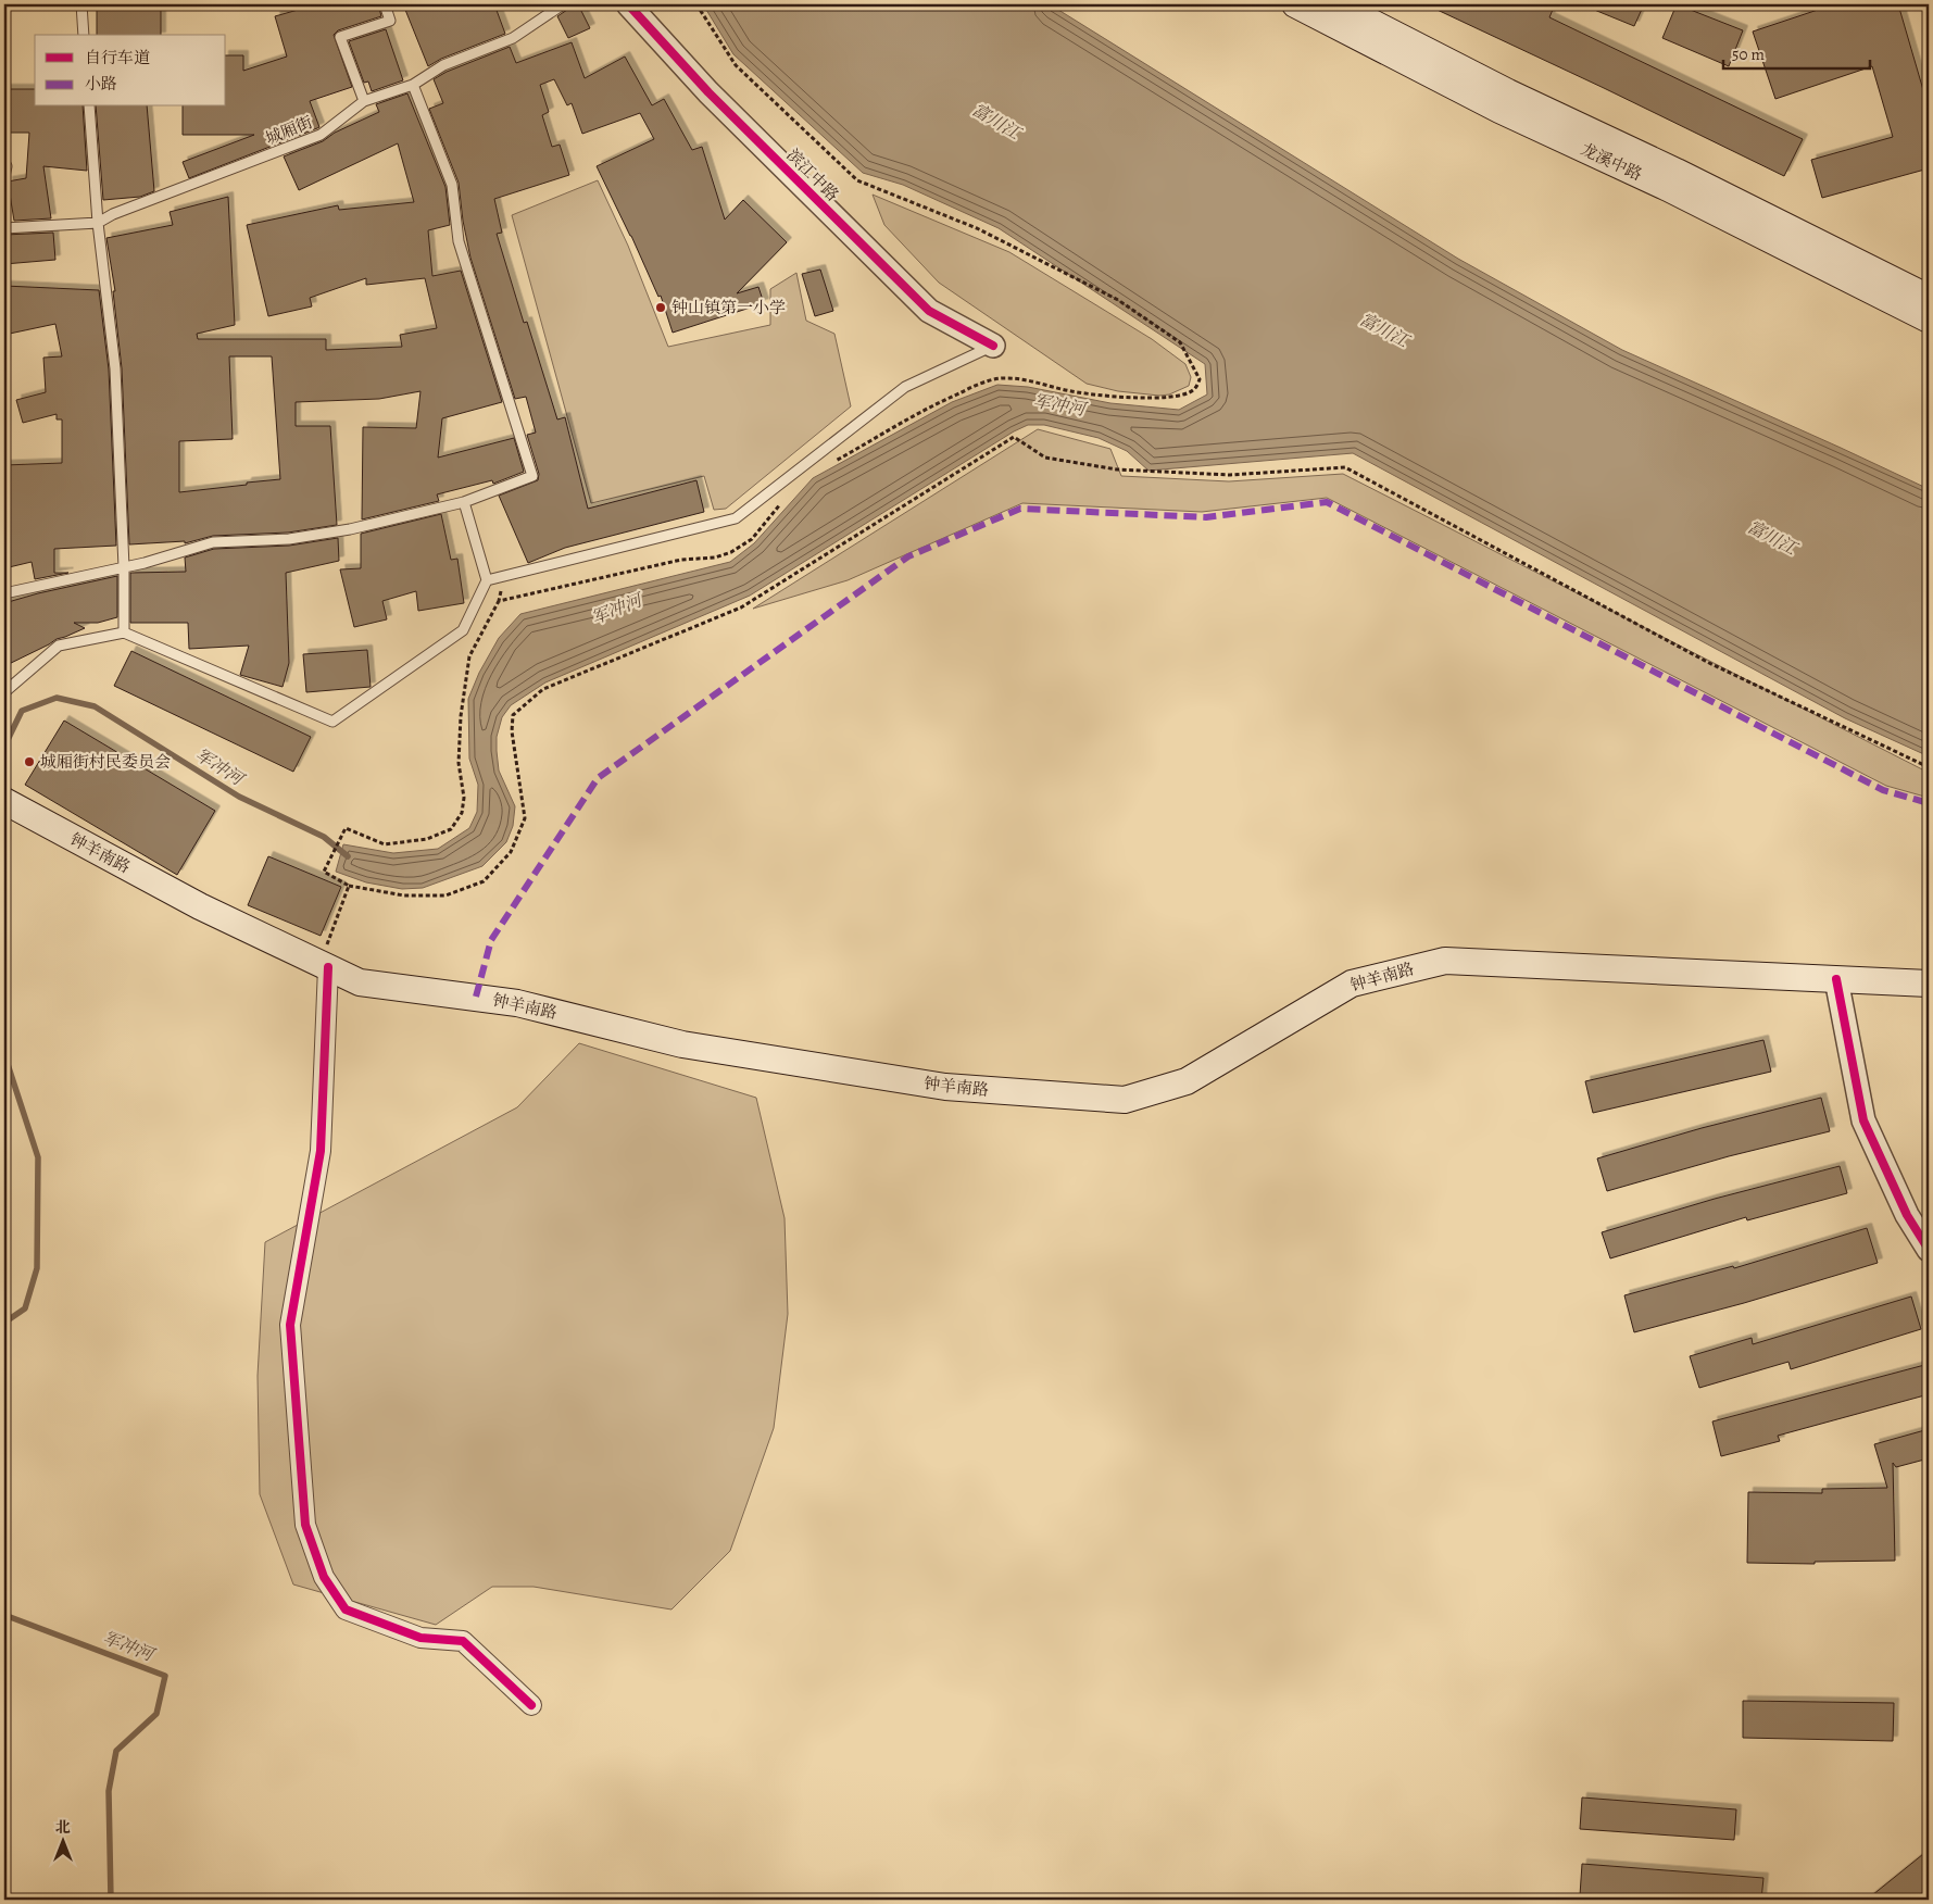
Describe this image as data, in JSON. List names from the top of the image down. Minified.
{"streets":{"main road":["龙溪中路","钟羊南路"],"street":["滨江中路"],"lane":["城厢街"]},"water":["富川江","军冲河"],"places":["钟山镇第一小学","城厢街村民委员会"],"legend":["自行车道","小路"],"scale_bar":"50 m","north":"top"}
